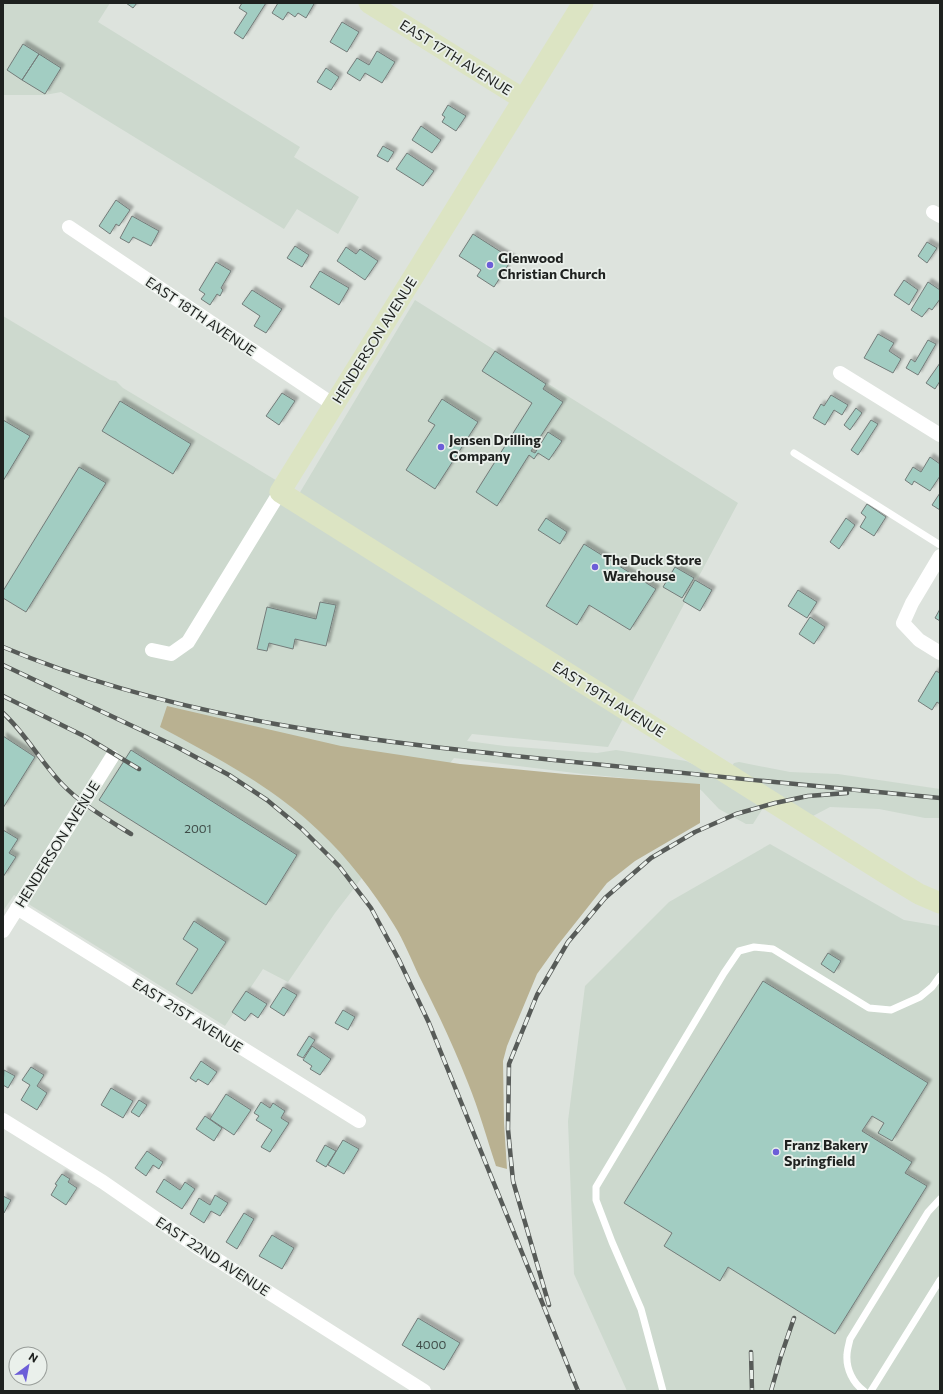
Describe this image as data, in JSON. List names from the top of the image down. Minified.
{"streets":{"street":["EAST 17TH AVENUE","EAST 18TH AVENUE","HENDERSON AVENUE","EAST 19TH AVENUE","EAST 21ST AVENUE","EAST 22ND AVENUE"]},"crossings":[["EAST 17TH AVENUE","HENDERSON AVENUE"],["EAST 18TH AVENUE","HENDERSON AVENUE"],["HENDERSON AVENUE","EAST 19TH AVENUE"],["HENDERSON AVENUE","EAST 21ST AVENUE"]],"places":["Glenwood Christian Church","Jensen Drilling Company","The Duck Store Warehouse","Franz Bakery Springfield"],"house_numbers":["2001","4000"],"north":"top right"}
